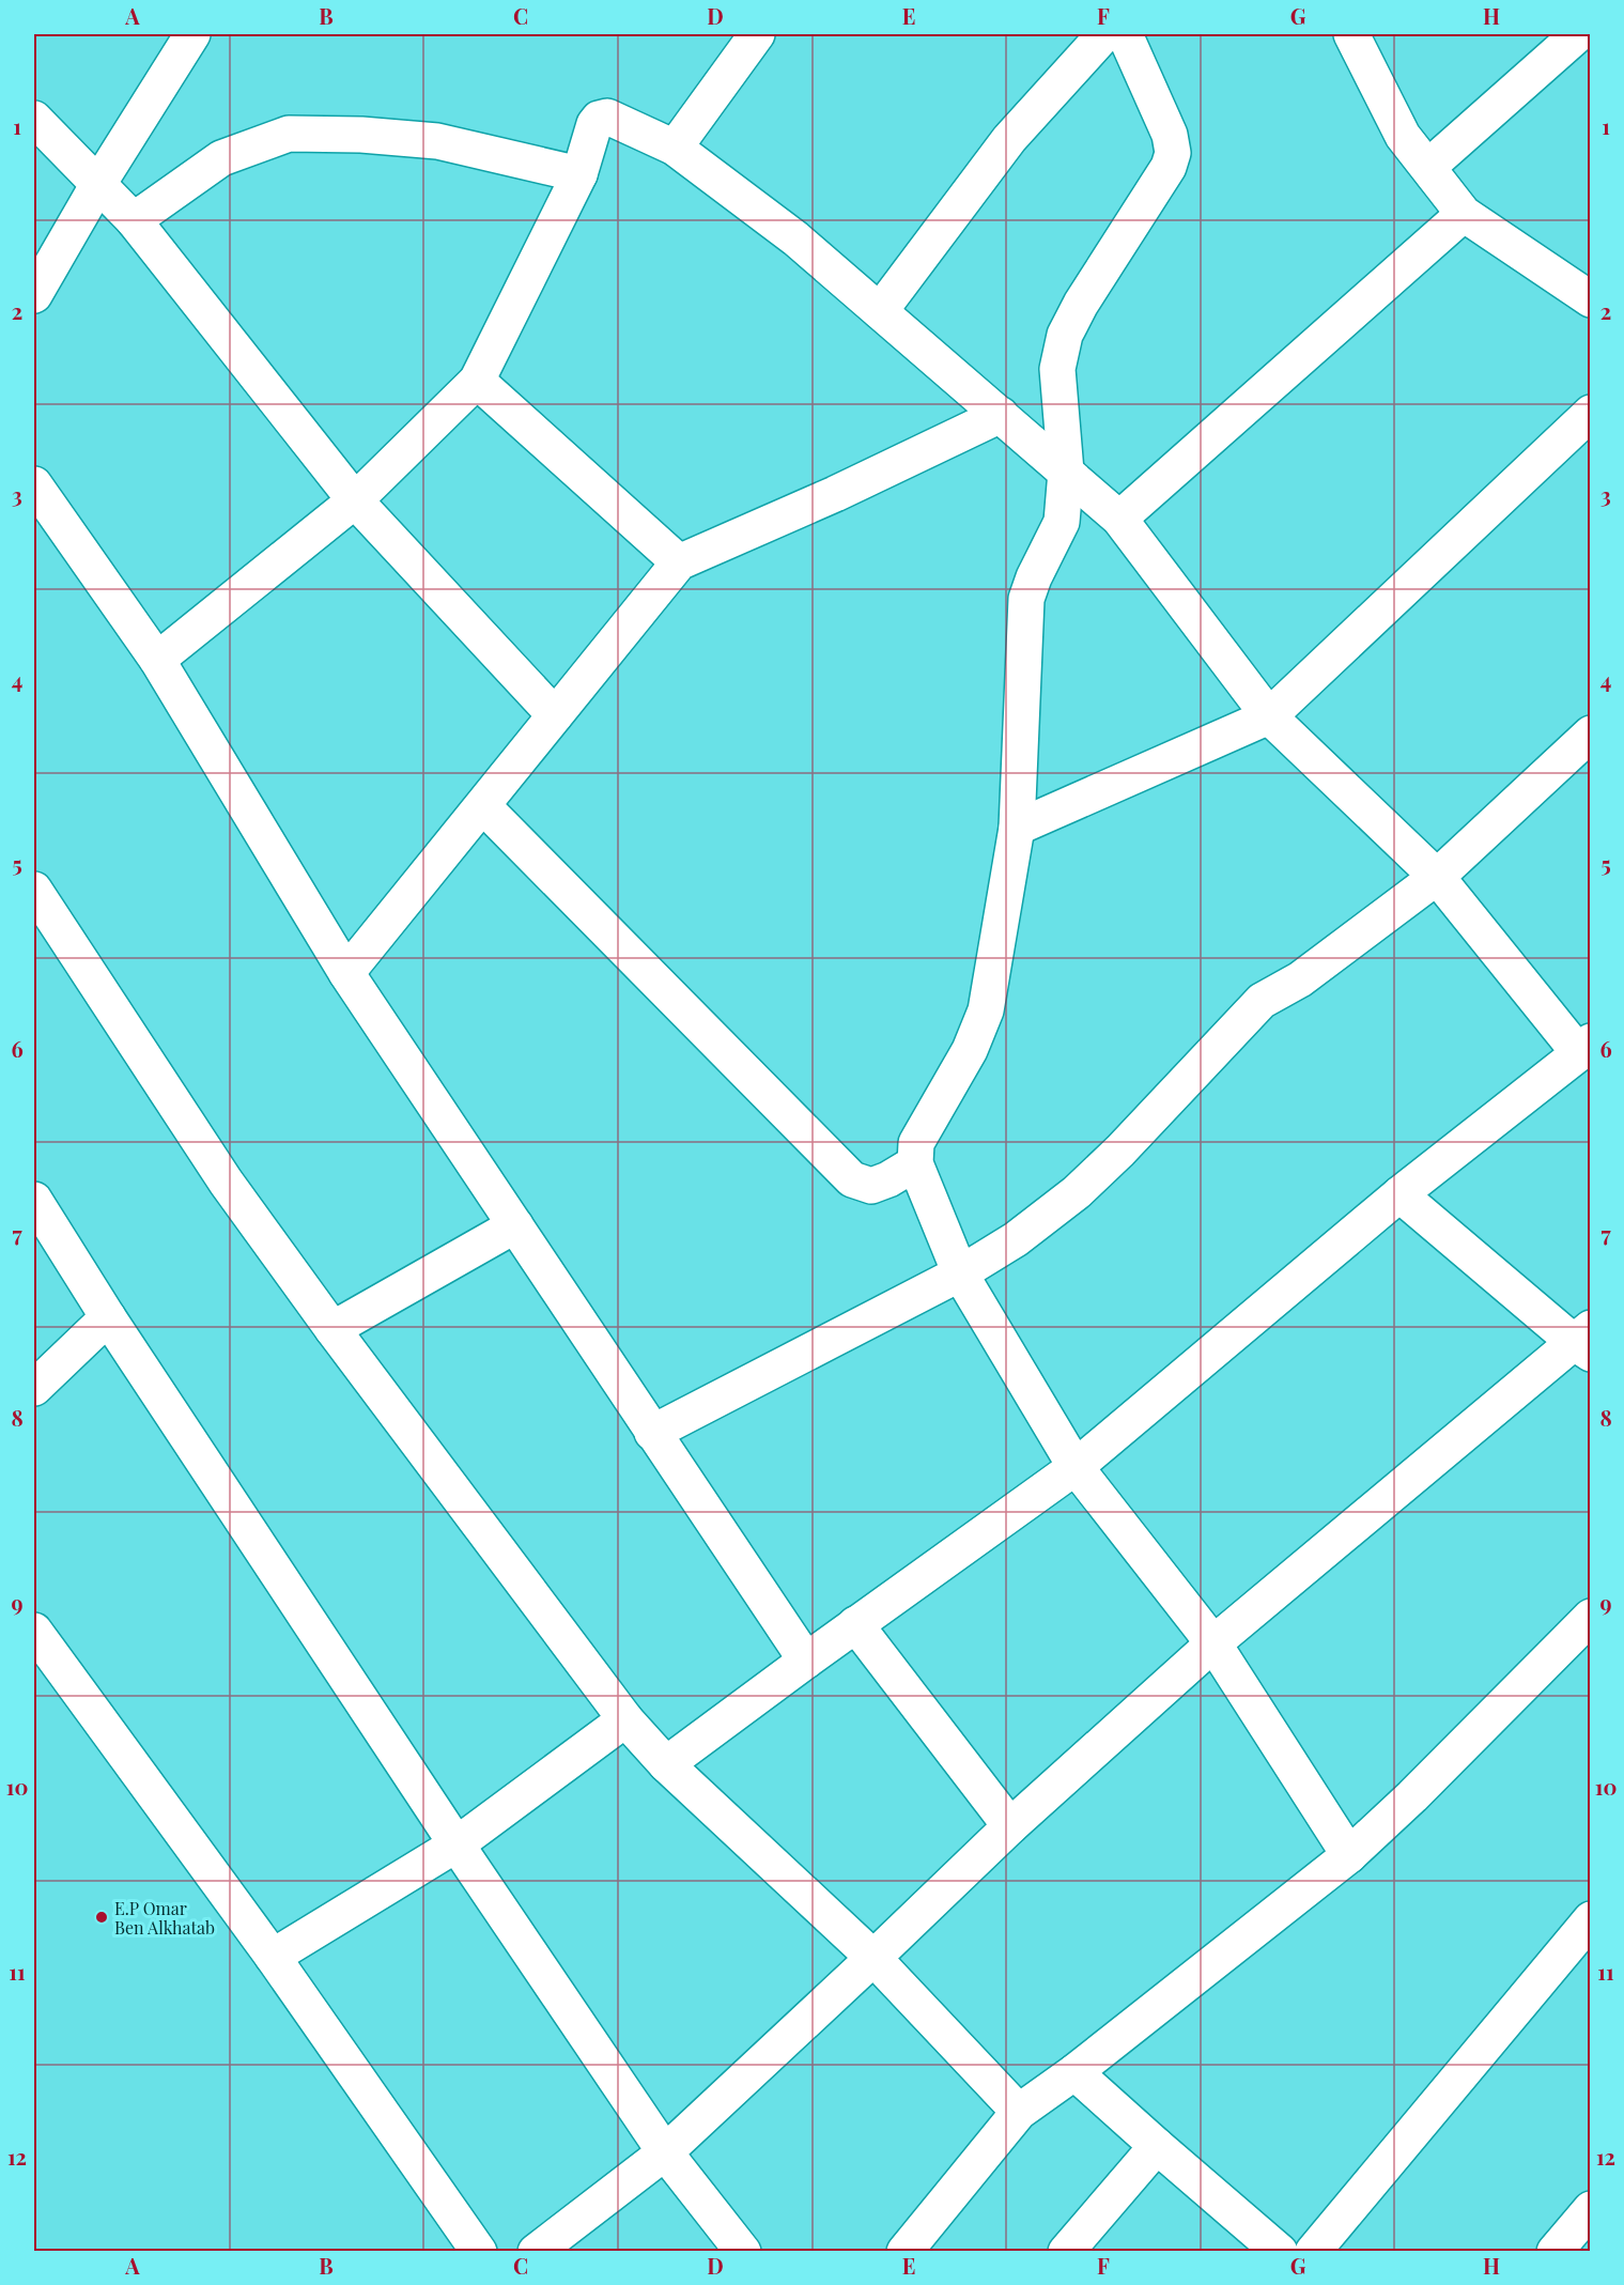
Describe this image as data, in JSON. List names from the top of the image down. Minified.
{"places":["E.P Omar Ben Alkhatab"],"grid":{"columns":["A","B","C","D","E","F","G","H"],"rows":["1","2","3","4","5","6","7","8","9","10","11","12"]}}
